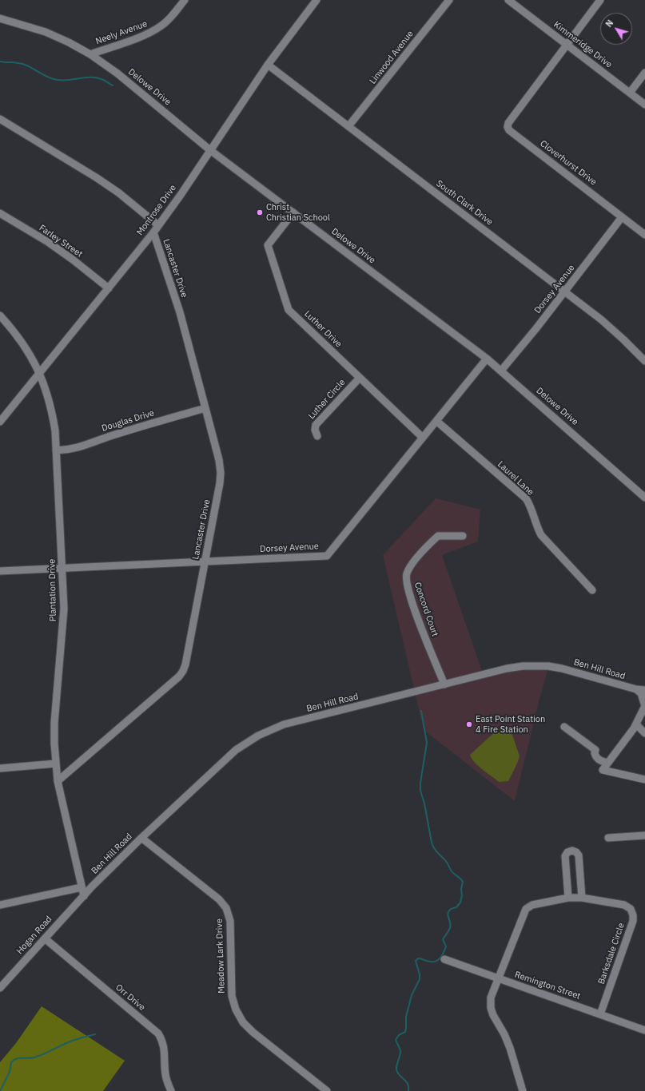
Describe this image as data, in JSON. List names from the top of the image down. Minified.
{"streets":{"street":["Neely Avenue","Kimmeridge Drive","Linwood Avenue","Delowe Drive","Cloverhurst Drive","South Clark Drive","Montrose Drive","Farley Street","Lancaster Drive","Dorsey Avenue","Luther Drive","Luther Circle","Douglas Drive","Laurel Lane","Plantation Drive","Concord Court","Ben Hill Road","Hogan Road","Barksdale Circle","Meadow Lark Drive","Remington Street","Orr Drive"]},"crossings":[["Neely Avenue","Delowe Drive"],["Kimmeridge Drive","Cloverhurst Drive"],["Linwood Avenue","South Clark Drive"],["Delowe Drive","Montrose Drive"],["Delowe Drive","Dorsey Avenue"],["Delowe Drive","Luther Drive"],["Cloverhurst Drive","Dorsey Avenue"],["South Clark Drive","Montrose Drive"],["South Clark Drive","Dorsey Avenue"],["Montrose Drive","Farley Street"],["Montrose Drive","Lancaster Drive"],["Montrose Drive","Plantation Drive"],["Lancaster Drive","Dorsey Avenue"],["Lancaster Drive","Douglas Drive"],["Lancaster Drive","Plantation Drive"],["Dorsey Avenue","Luther Drive"],["Dorsey Avenue","Laurel Lane"],["Dorsey Avenue","Plantation Drive"],["Luther Drive","Luther Circle"],["Douglas Drive","Plantation Drive"],["Plantation Drive","Ben Hill Road"],["Plantation Drive","Hogan Road"],["Concord Court","Ben Hill Road"],["Ben Hill Road","Hogan Road"],["Ben Hill Road","Meadow Lark Drive"],["Hogan Road","Orr Drive"],["Barksdale Circle","Remington Street"]],"places":["Christ Christian School","East Point Station 4 Fire Station"],"north":"top left"}
